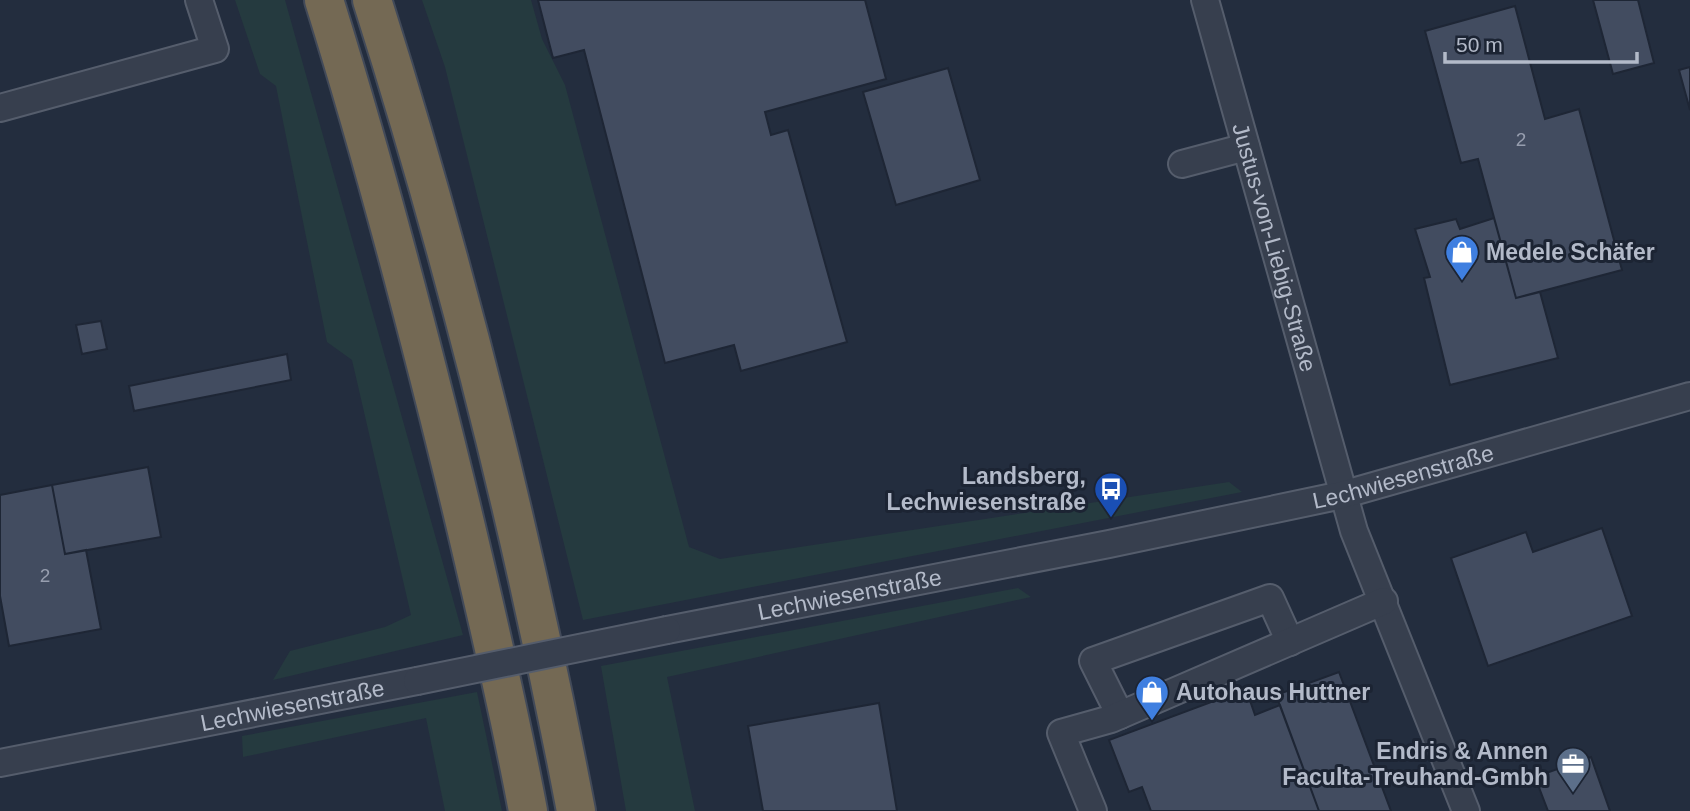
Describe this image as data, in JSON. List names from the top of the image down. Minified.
{"streets":{"street":["Justus-von-Liebig-Straße","Lechwiesenstraße"]},"crossings":[["Justus-von-Liebig-Straße","Lechwiesenstraße"]],"places":{"shop":["Medele Schäfer","Autohaus Huttner"],"bus stop":["Landsberg, Lechwiesenstraße"],"office":["Endris & Annen Faculta-Treuhand-Gmbh"]},"house_numbers":["2","2"],"scale_bar":"50 m"}
